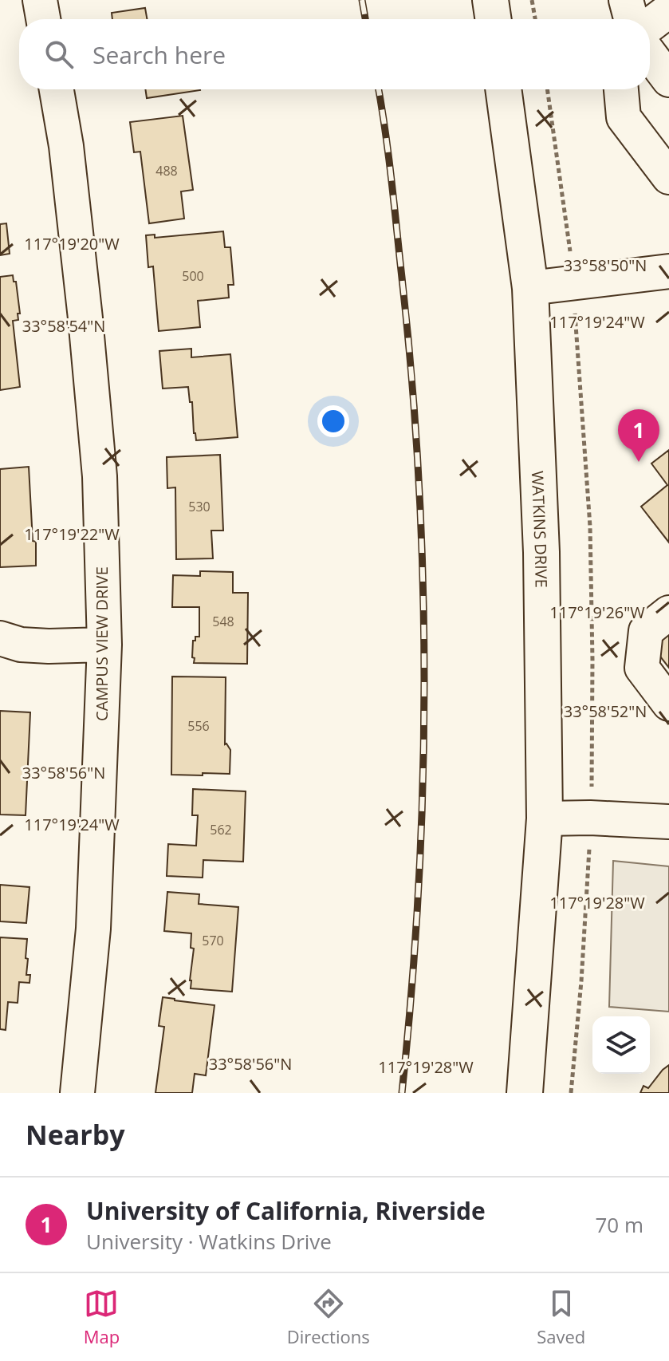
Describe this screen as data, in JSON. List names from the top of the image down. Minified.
{"streets":{"main road":["WATKINS DRIVE"],"street":["CAMPUS VIEW DRIVE"]},"house_numbers":["488","500","530","548","556","562","570"],"page":{"search":"Search here","pins":"1","heading":"Nearby","list":[{"mark":"1","name":"University of California, Riverside","note":"University · Watkins Drive","value":"70 m"}],"nav":["Map","Directions","Saved"]},"coordinates":["117°19'20\"W","33°58'50\"N","117°19'24\"W","33°58'54\"N","117°19'22\"W","117°19'26\"W","33°58'52\"N","33°58'56\"N","117°19'28\"W"]}
